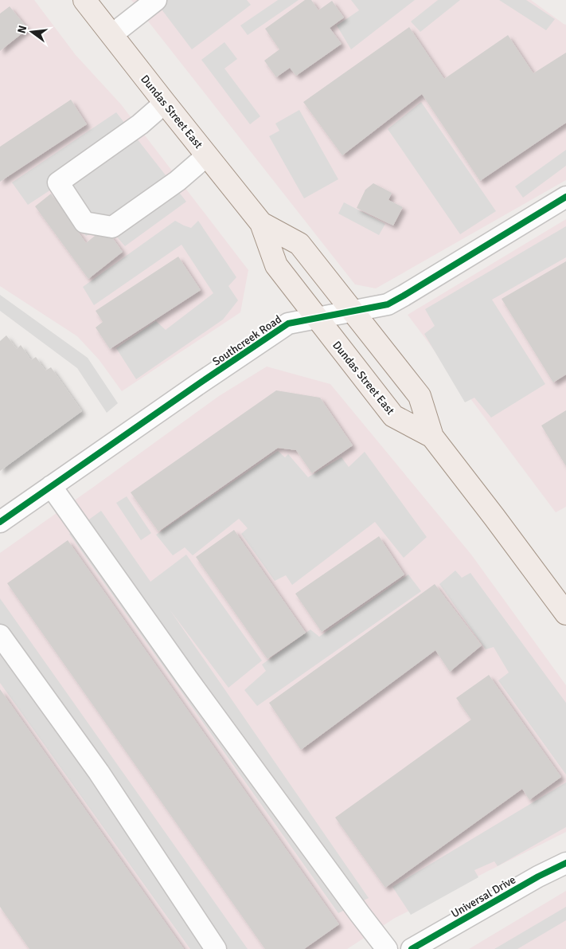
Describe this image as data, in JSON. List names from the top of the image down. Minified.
{"streets":{"main road":["Dundas Street East"],"street":["Southcreek Road","Universal Drive"]},"crossings":[["Dundas Street East","Southcreek Road"]],"north":"left"}
